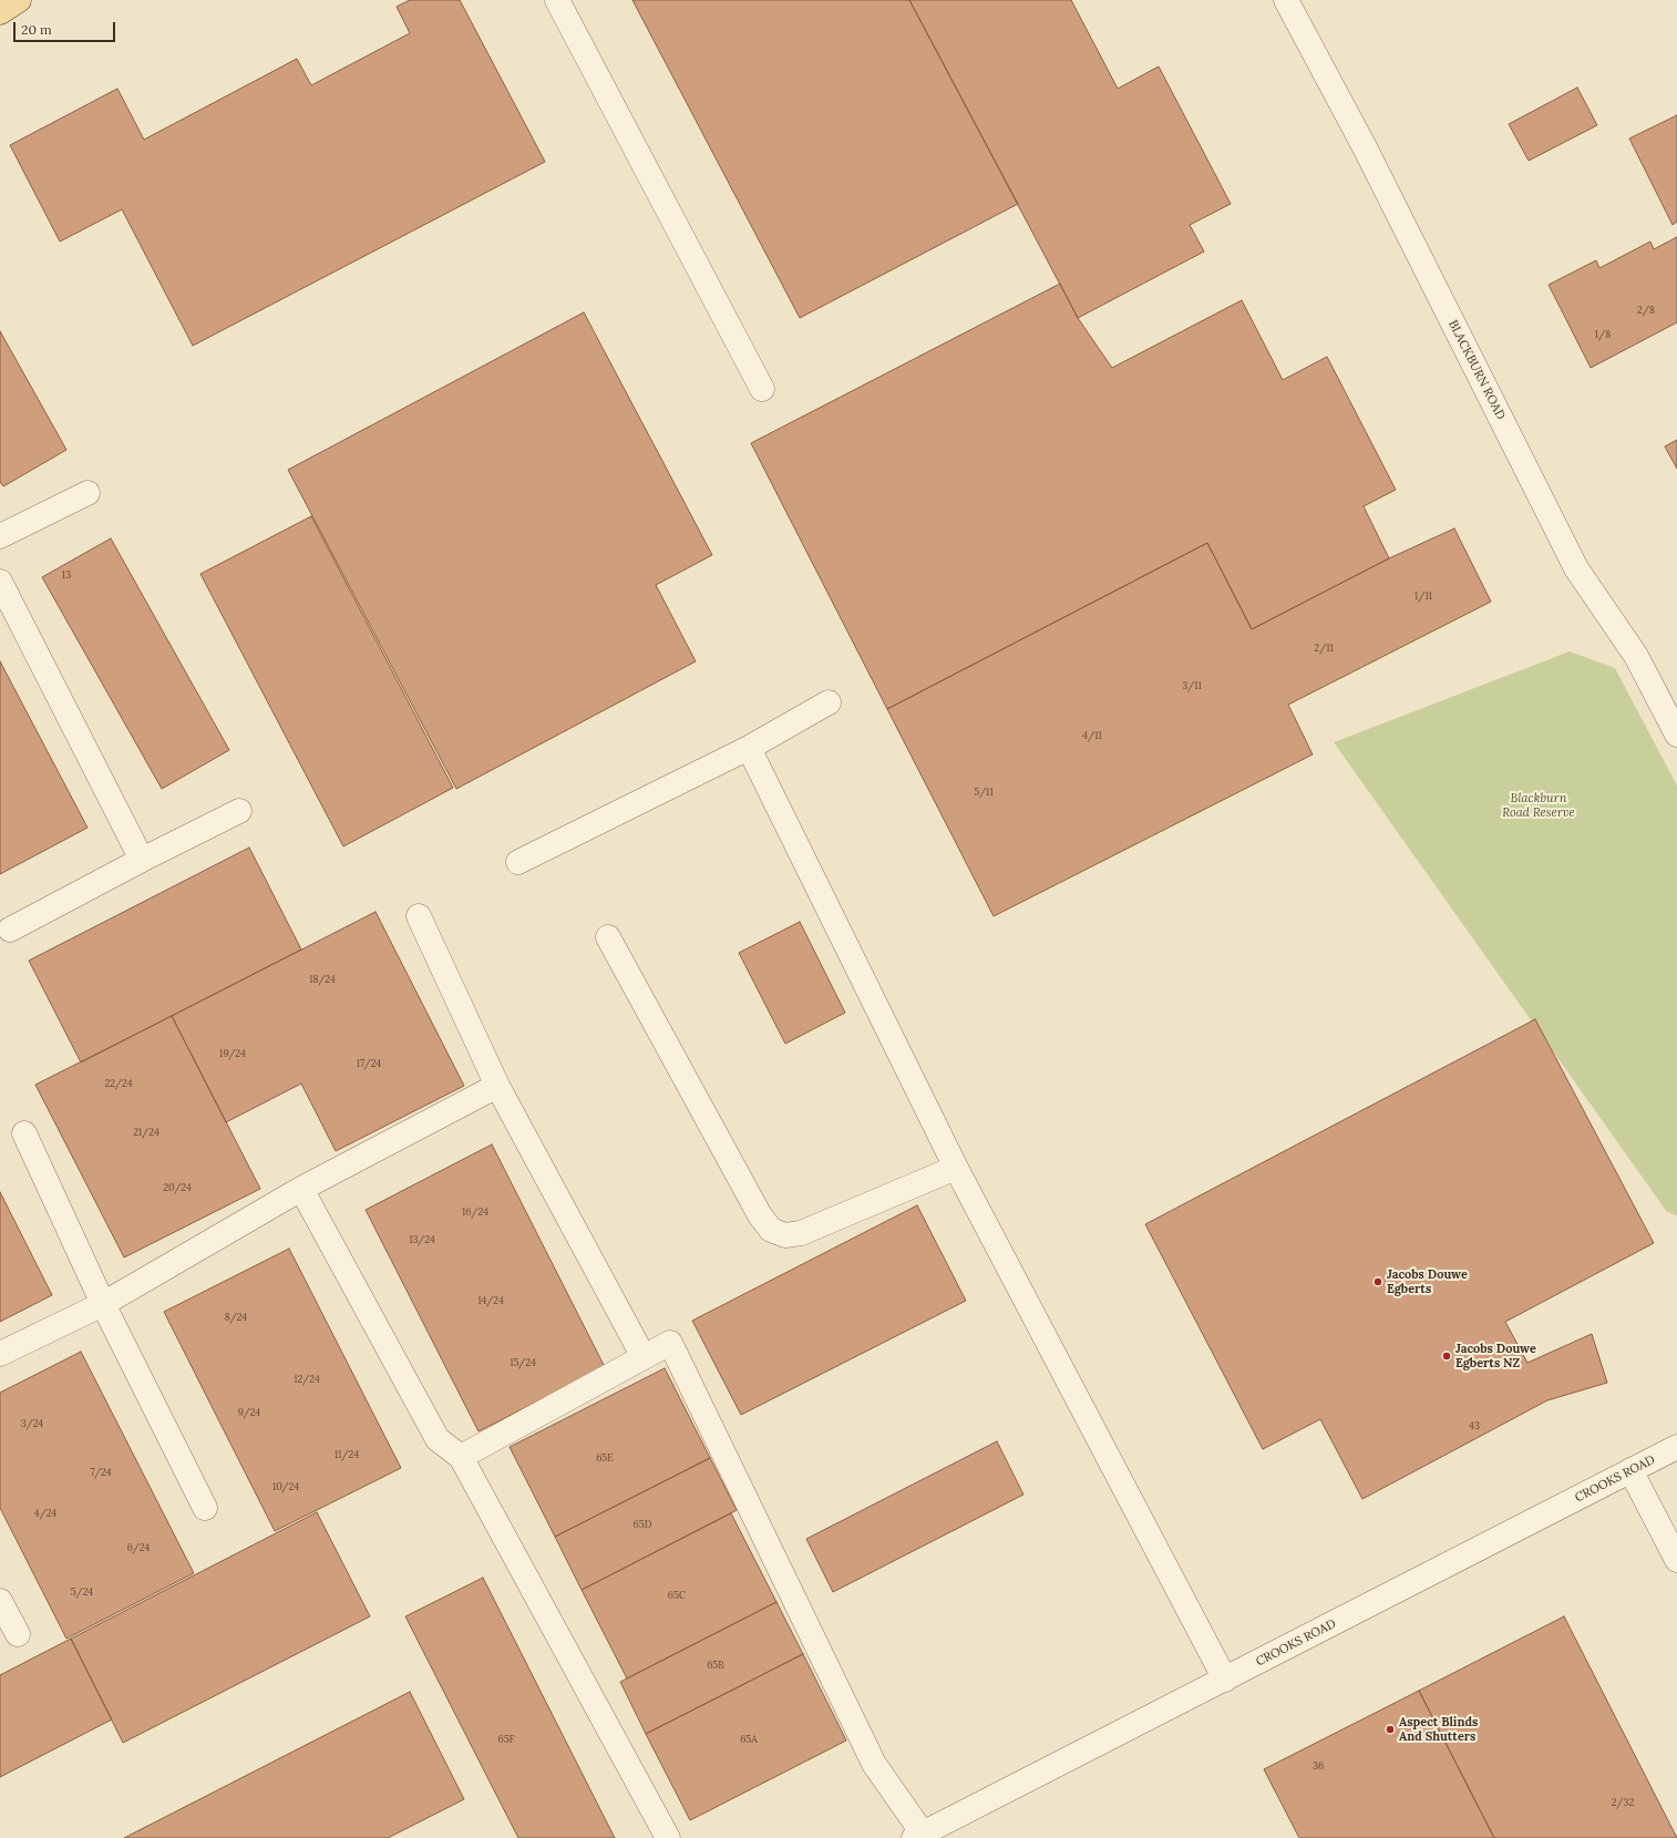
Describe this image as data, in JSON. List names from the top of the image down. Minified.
{"streets":{"street":["BLACKBURN ROAD","CROOKS ROAD"]},"parks":["Blackburn Road Reserve"],"places":["Jacobs Douwe Egberts","Jacobs Douwe Egberts NZ","Aspect Blinds And Shutters"],"house_numbers":["2/8","1/8","13","1/11","2/11","3/11","4/11","5/11","18/24","19/24","17/24","22/24","21/24","20/24","16/24","13/24","14/24","8/24","15/24","12/24","9/24","3/24","43","11/24","65E","7/24","10/24","4/24","65D","6/24","5/24","65C","65B","65F","65A","36","2/32"],"scale_bar":"20 m"}
